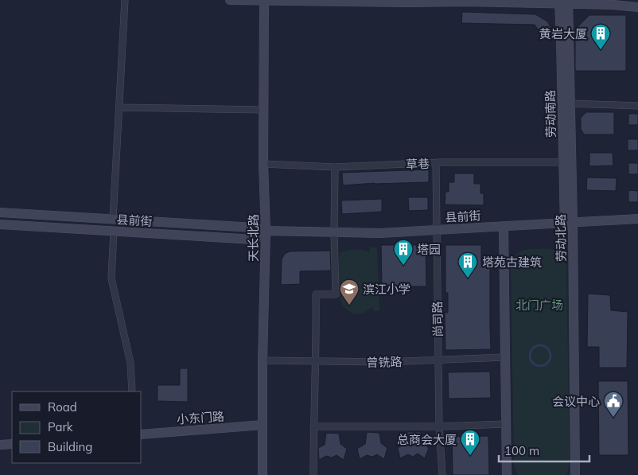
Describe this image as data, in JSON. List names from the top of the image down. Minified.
{"streets":{"street":["劳动南路","草巷","县前街","天长北路","劳动北路","尚司路","曾铣路","小东门路"]},"crossings":[["劳动南路","草巷"],["劳动南路","劳动北路"],["草巷","天长北路"],["草巷","劳动北路"],["草巷","尚司路"],["县前街","天长北路"],["县前街","劳动北路"],["县前街","尚司路"],["天长北路","曾铣路"],["天长北路","小东门路"],["尚司路","曾铣路"]],"parks":["北门广场"],"places":{"building":["黄岩大厦","塔园","塔苑古建筑","总商会大厦"],"school or university":["滨江小学"],"public building":["会议中心"]},"legend":["Road","Park","Building"],"scale_bar":"100 m"}
